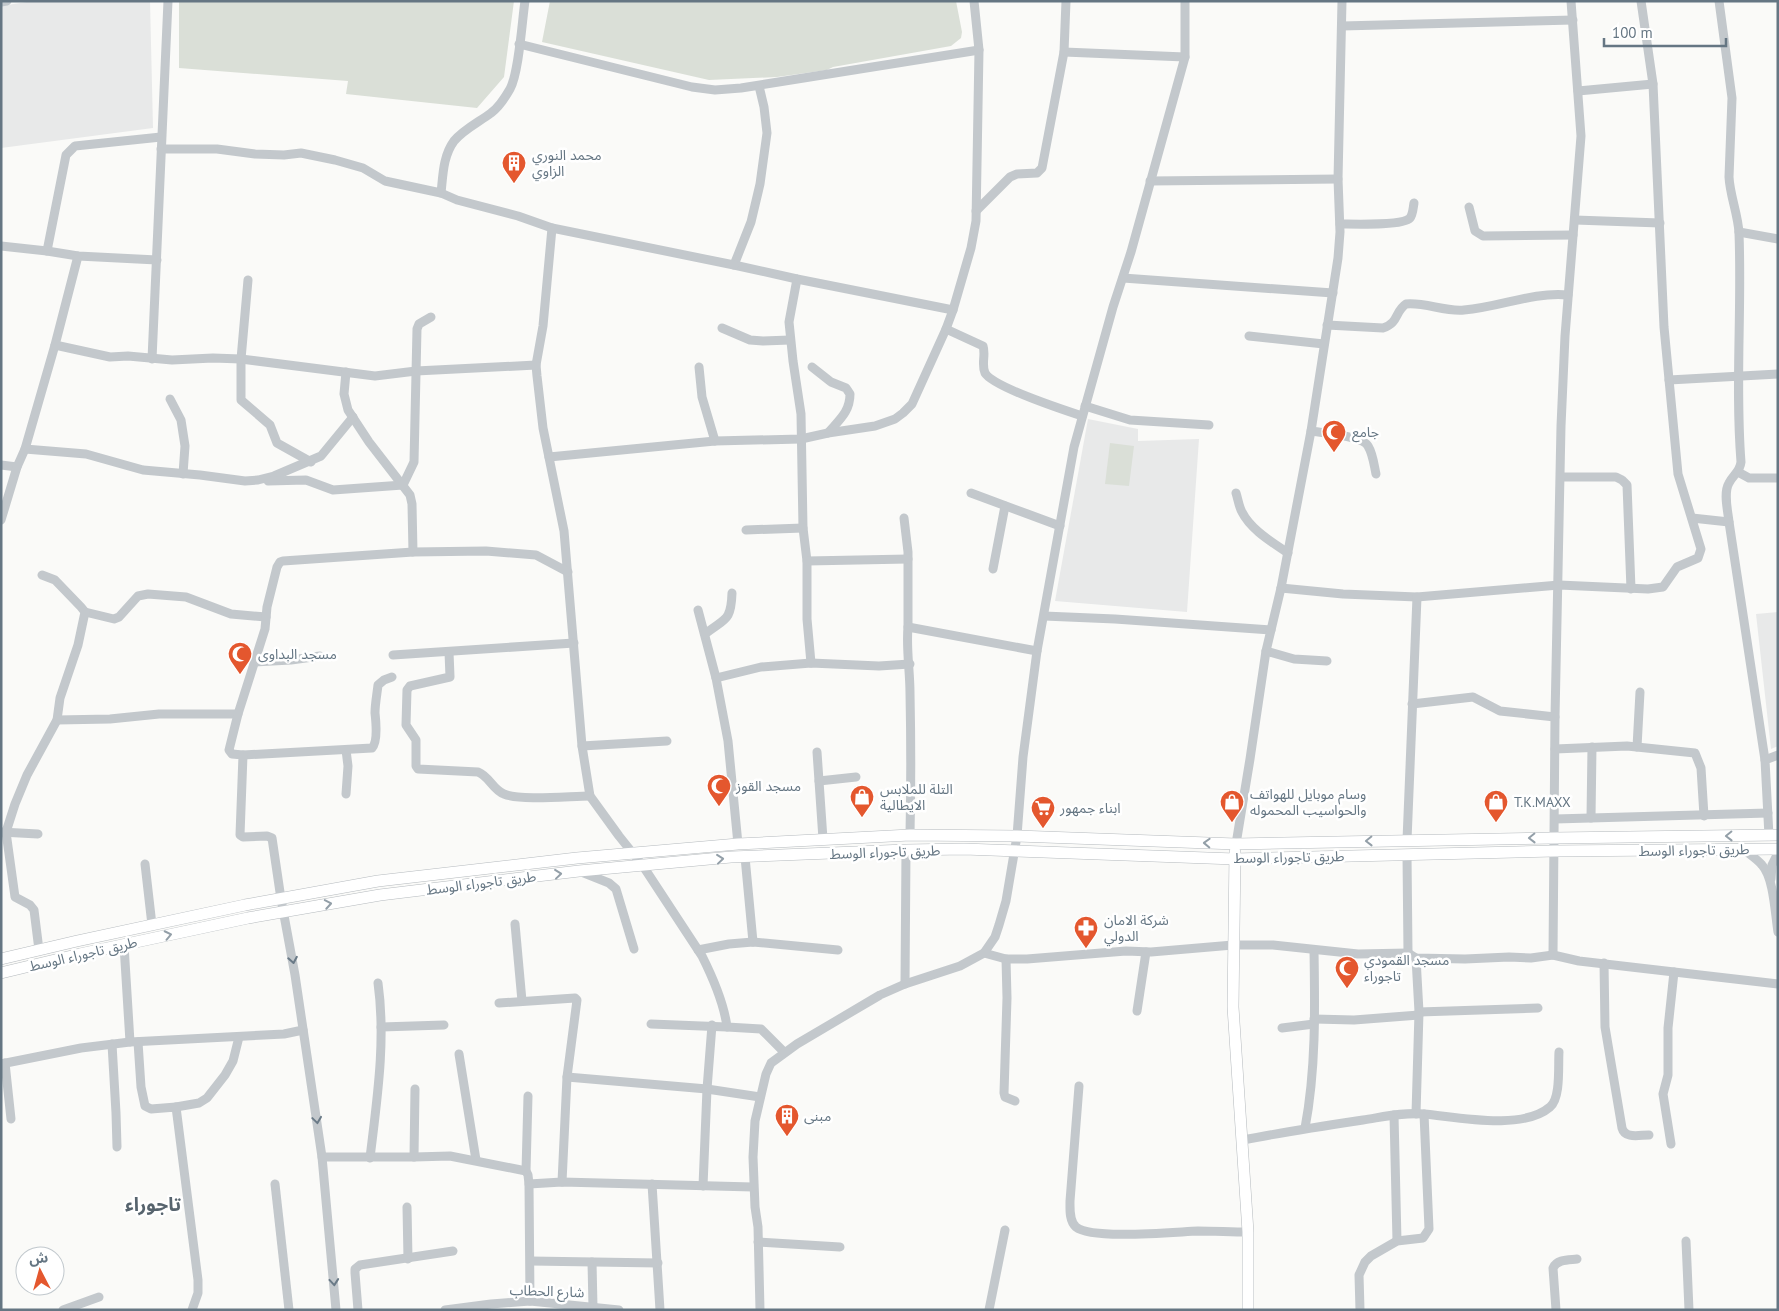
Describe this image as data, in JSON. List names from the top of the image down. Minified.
{"streets":{"main road":["طريق تاجوراء الوسط"],"street":["شارع الحطاب"]},"districts":["تاجوراء"],"places":{"building":["محمد النوري الزاوي","مبنى"],"mosque":["جامع","مسجد البداوى","مسجد القوز","مسجد القمودي تاجوراء"],"shop":["التلة للملابس الايطالية","وسام موبايل للهواتف والحواسيب المحموله","T.K.MAXX"],"supermarket":["ابناء جمهور"],"pharmacy":["شركة الامان الدولي"]},"scale_bar":"100 m","north":"top"}
